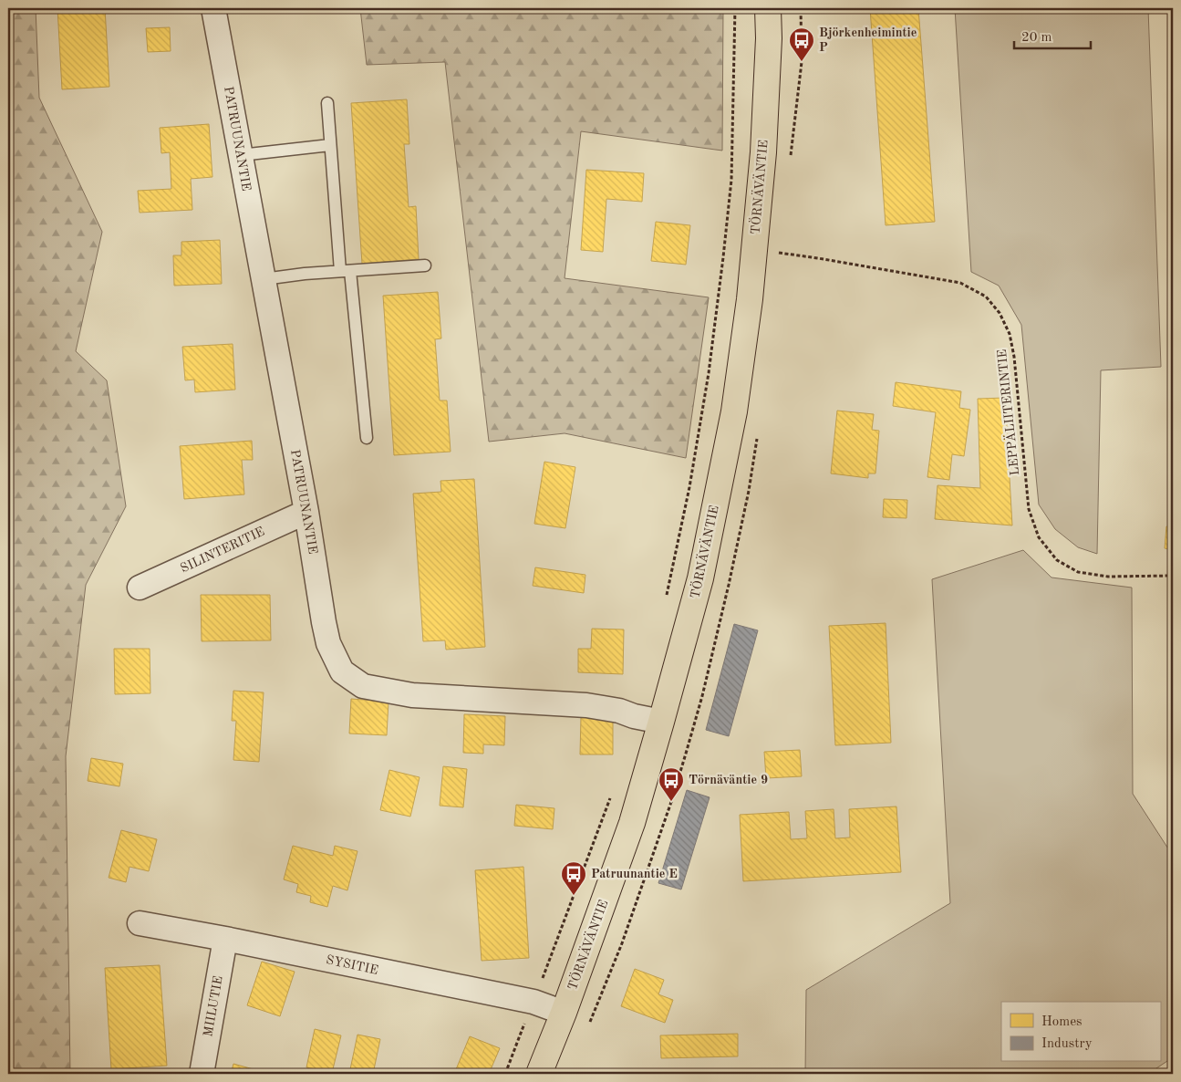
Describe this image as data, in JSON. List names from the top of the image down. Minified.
{"streets":{"main road":["TÖRNÄVÄNTIE"],"street":["PATRUUNANTIE","SILINTERITIE","SYSITIE","MIILUTIE"],"path":["LEPPÄLIITERINTIE"]},"crossings":[["PATRUUNANTIE","TÖRNÄVÄNTIE"],["PATRUUNANTIE","SILINTERITIE"],["TÖRNÄVÄNTIE","LEPPÄLIITERINTIE"],["TÖRNÄVÄNTIE","SYSITIE"],["SYSITIE","MIILUTIE"]],"places":{"bus stop":["Björkenheimintie P","Törnäväntie 9","Patruunantie E"]},"legend":["Homes","Industry"],"scale_bar":"20 m"}
